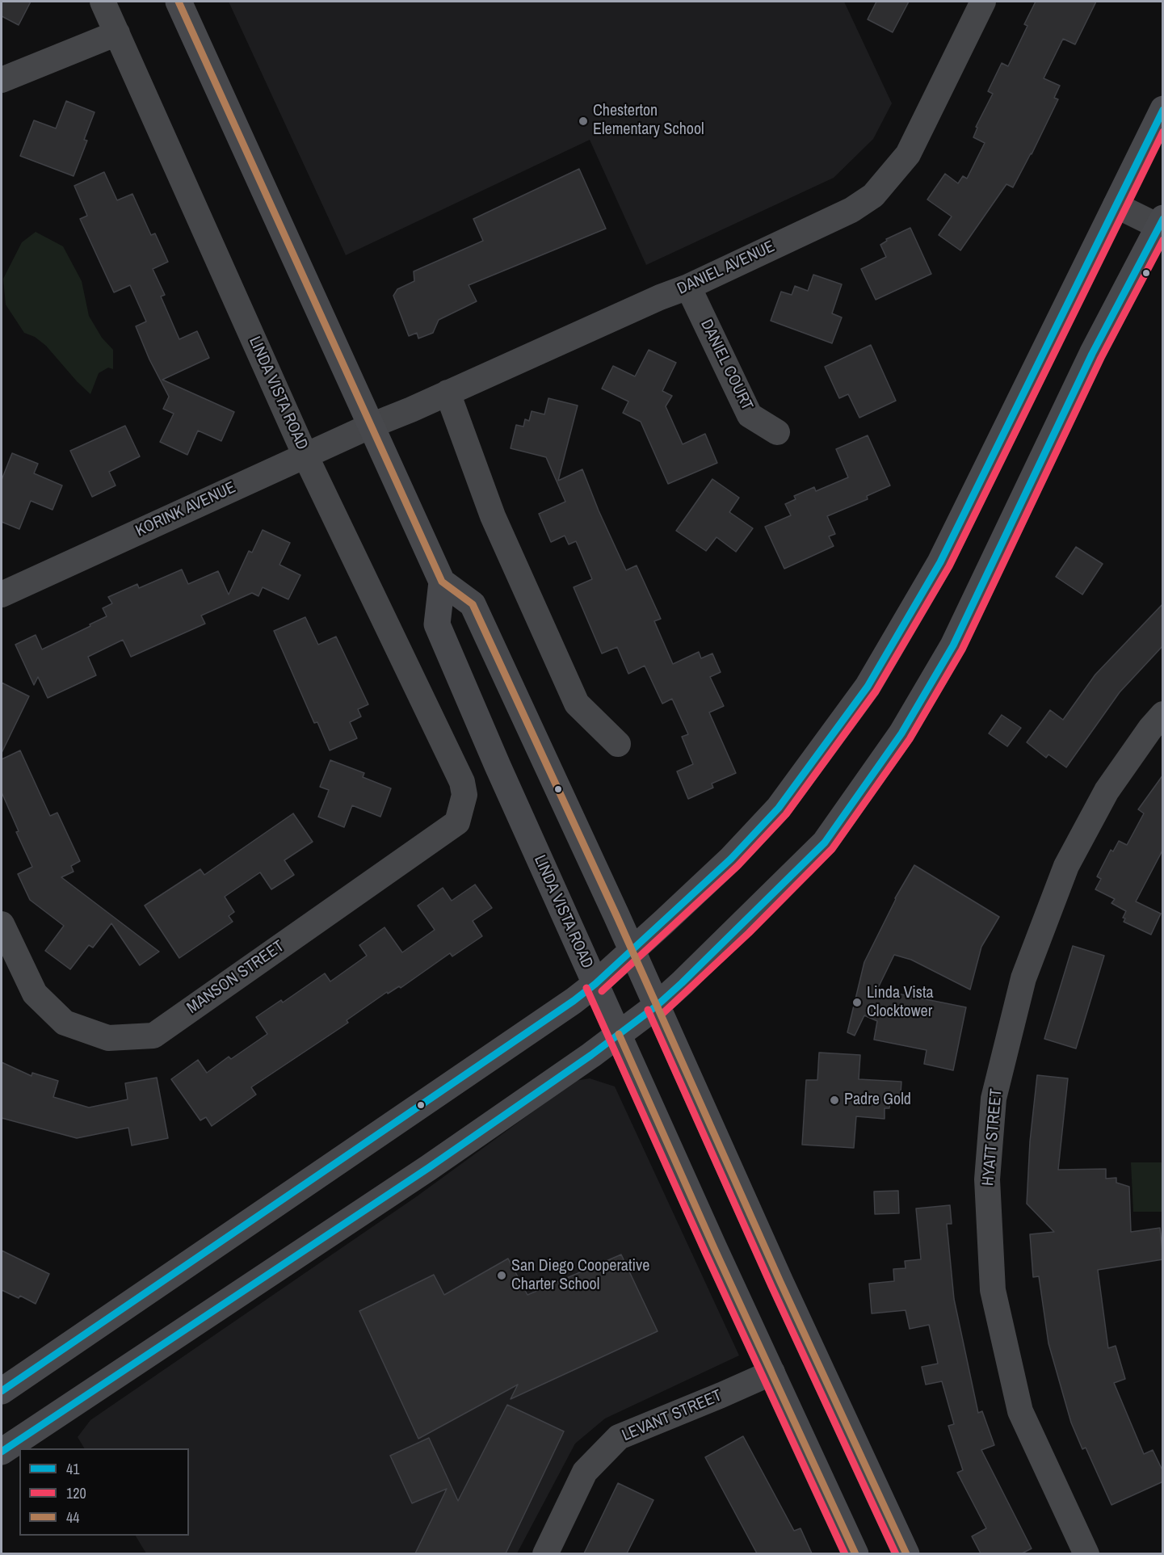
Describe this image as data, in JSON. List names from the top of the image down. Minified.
{"streets":{"main road":["LINDA VISTA ROAD"],"street":["DANIEL AVENUE","DANIEL COURT","KORINK AVENUE","MANSON STREET","HYATT STREET","LEVANT STREET"]},"crossings":[["DANIEL AVENUE","DANIEL COURT"],["DANIEL AVENUE","KORINK AVENUE"],["LINDA VISTA ROAD","KORINK AVENUE"],["LINDA VISTA ROAD","MANSON STREET"],["LINDA VISTA ROAD","LEVANT STREET"]],"places":["Chesterton Elementary School","Linda Vista Clocktower","Padre Gold","San Diego Cooperative Charter School"],"lines":["transit line 44","transit line 41","transit line 120"],"legend":["41","120","44"]}
